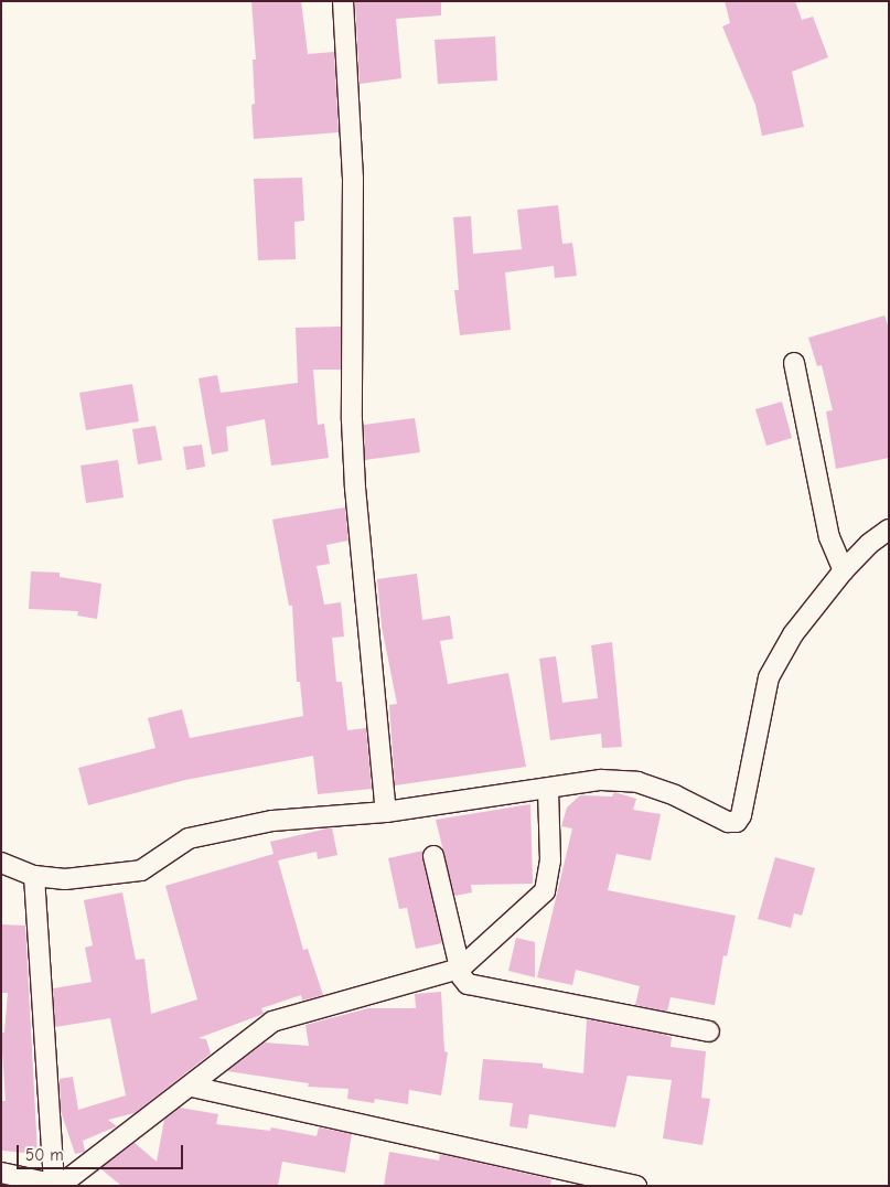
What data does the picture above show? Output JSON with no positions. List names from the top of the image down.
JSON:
{
  "scale_bar": "50 m"
}
